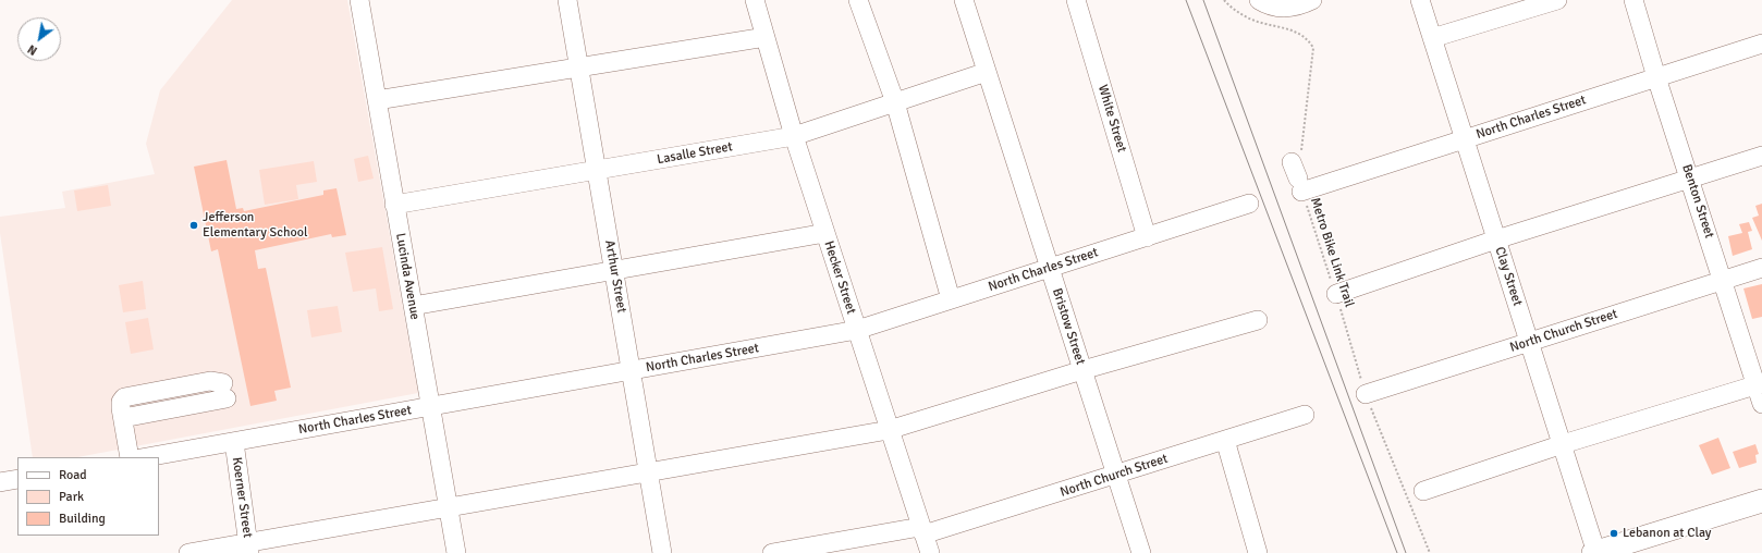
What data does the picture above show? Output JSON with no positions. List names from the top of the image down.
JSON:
{
  "streets": {
    "street": [
      "North Charles Street",
      "White Street",
      "Lasalle Street",
      "Benton Street",
      "Lucinda Avenue",
      "Arthur Street",
      "Clay Street",
      "Hecker Street",
      "Bristow Street",
      "North Church Street",
      "Koerner Street"
    ],
    "path": ["Metro Bike Link Trail"]
  },
  "crossings": [
    ["North Charles Street", "White Street"],
    ["North Charles Street", "Benton Street"],
    ["North Charles Street", "Metro Bike Link Trail"],
    ["North Charles Street", "Lucinda Avenue"],
    ["North Charles Street", "Arthur Street"],
    ["North Charles Street", "Clay Street"],
    ["North Charles Street", "Hecker Street"],
    ["North Charles Street", "Bristow Street"],
    ["North Charles Street", "Koerner Street"],
    ["Lasalle Street", "Lucinda Avenue"],
    ["Lasalle Street", "Arthur Street"],
    ["Lasalle Street", "Hecker Street"],
    ["Lasalle Street", "Bristow Street"],
    ["Benton Street", "North Church Street"],
    ["Metro Bike Link Trail", "North Church Street"],
    ["Clay Street", "North Church Street"],
    ["Hecker Street", "North Church Street"],
    ["Bristow Street", "North Church Street"]
  ],
  "places": ["Jefferson Elementary School", "Lebanon at Clay"],
  "legend": ["Road", "Park", "Building"],
  "north": "bottom left"
}
